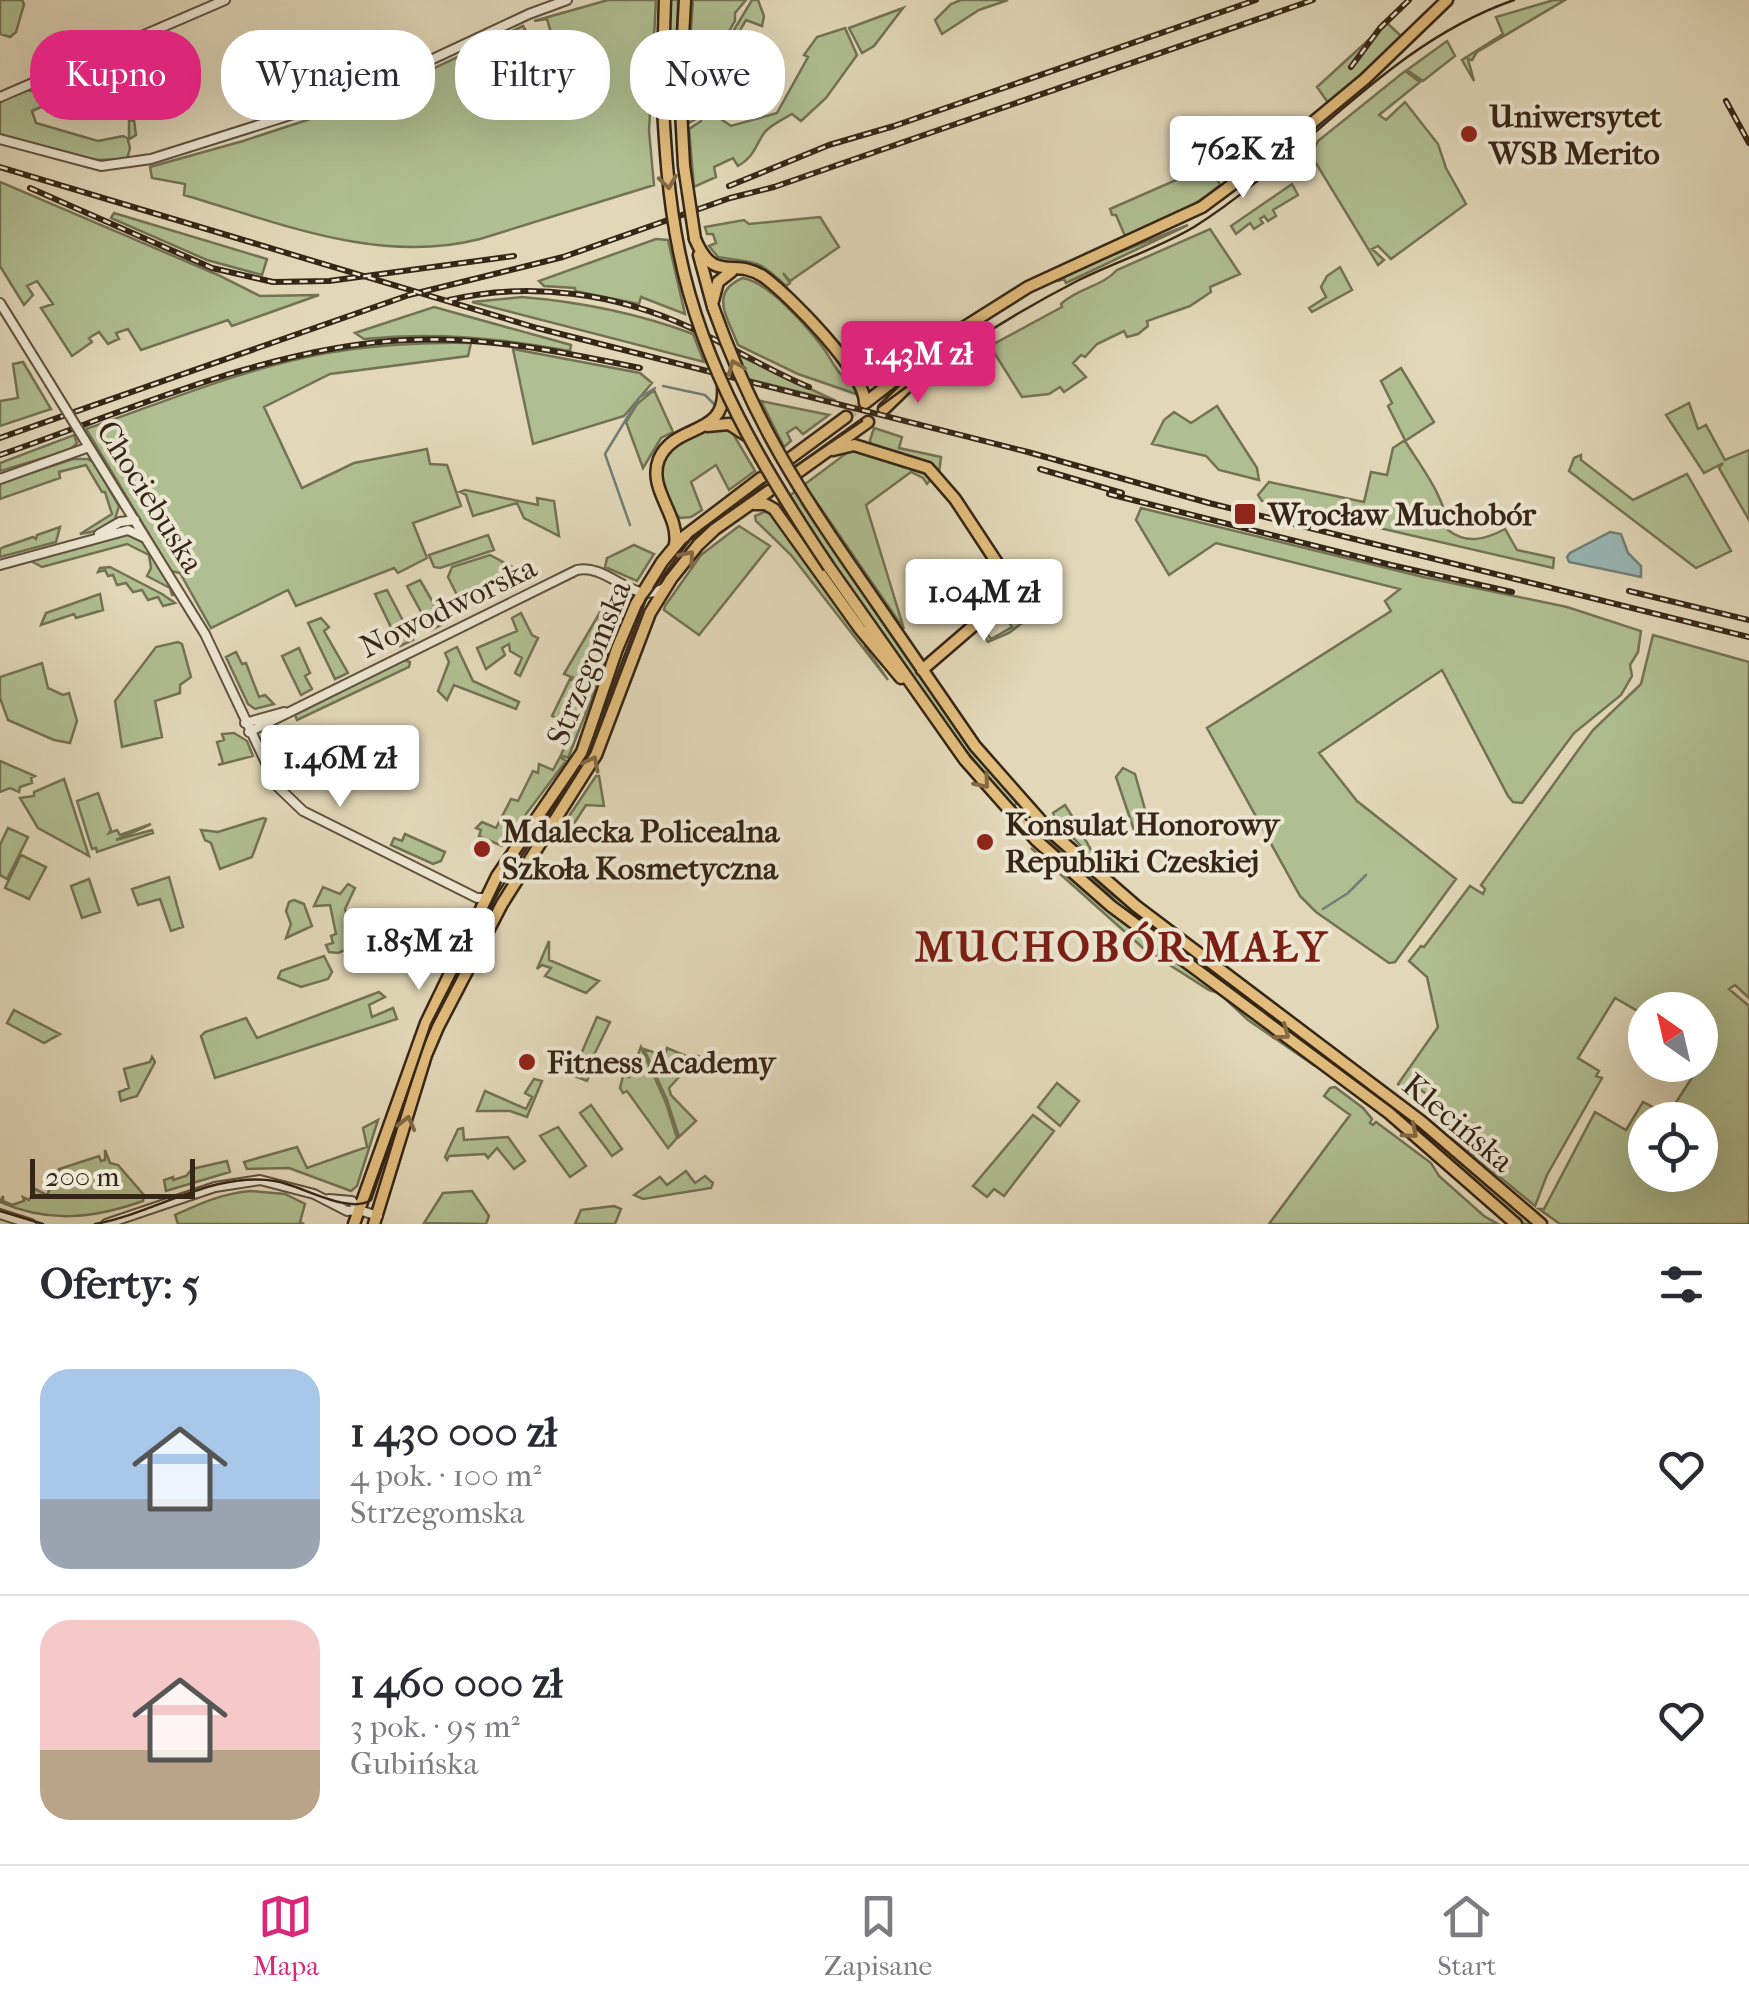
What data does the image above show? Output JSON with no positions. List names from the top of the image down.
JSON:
{
  "streets": {
    "main road": ["Strzegomska", "Klecińska"],
    "street": ["Chociebuska", "Nowodworska"]
  },
  "crossings": [
    ["Chociebuska", "Nowodworska"],
    ["Chociebuska", "Strzegomska"],
    ["Nowodworska", "Strzegomska"]
  ],
  "districts": ["MUCHOBÓR MAŁY"],
  "places": {
    "other": [
      "Uniwersytet WSB Merito",
      "Konsulat Honorowy Republiki Czeskiej",
      "Mdalecka Policealna Szkoła Kosmetyczna",
      "Fitness Academy"
    ],
    "transit": ["Wrocław Muchobór"]
  },
  "scale_bar": "200 m",
  "north": "top left",
  "page": {
    "chip": [
      "Kupno",
      "Wynajem",
      "Filtry",
      "Nowe"
    ],
    "price": [
      "762K zł",
      "1.43M zł",
      "1.04M zł",
      "1.46M zł",
      "1.85M zł"
    ],
    "scale": "200 m",
    "heading": "Oferty: 5",
    "list": [
      {
        "name": "1 430 000 zł",
        "note": "4 pok. · 100 m² · Strzegomska"
      },
      {
        "name": "1 460 000 zł",
        "note": "3 pok. · 95 m² · Gubińska"
      }
    ],
    "tabs": ["Mapa", "Zapisane", "Start"]
  }
}
